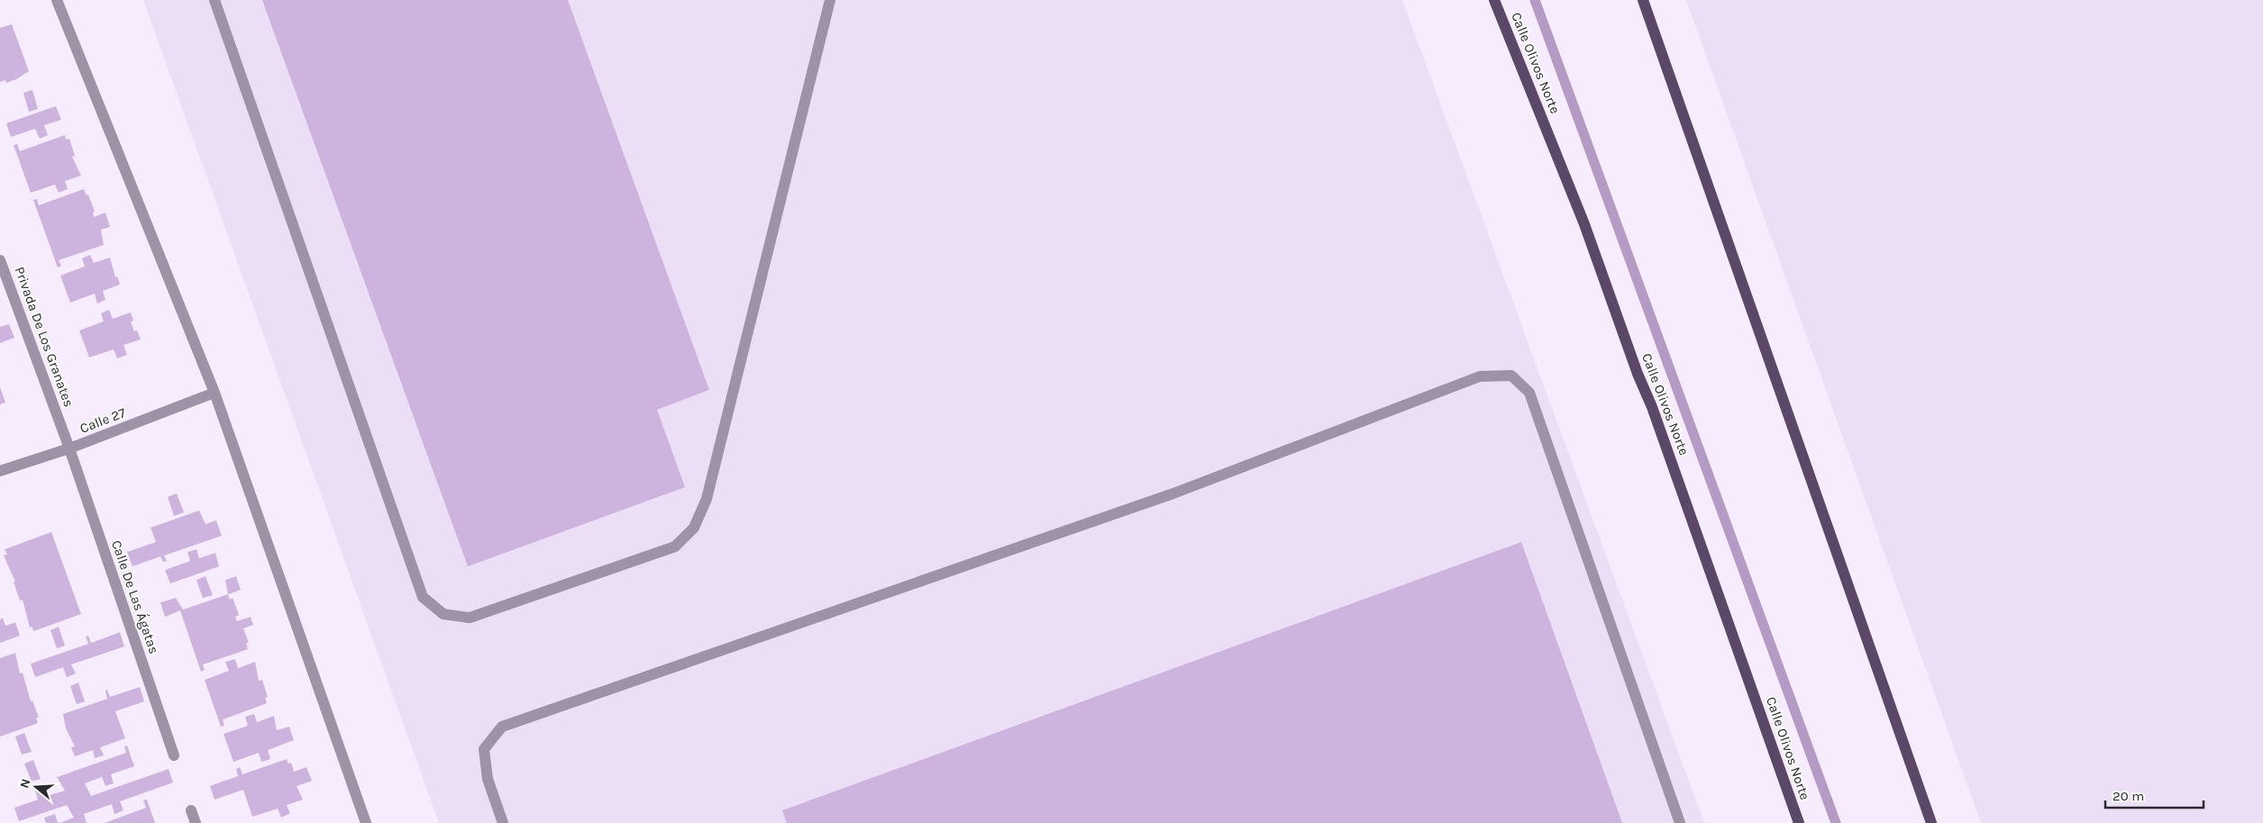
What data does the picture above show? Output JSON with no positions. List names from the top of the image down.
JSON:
{
  "streets": {
    "main road": ["Calle Olivos Norte"],
    "street": ["Privada De Los Granates", "Calle 27", "Calle De Las Ágatas"]
  },
  "crossings": [
    ["Privada De Los Granates", "Calle 27"],
    ["Privada De Los Granates", "Calle De Las Ágatas"],
    ["Calle 27", "Calle De Las Ágatas"]
  ],
  "scale_bar": "20 m",
  "north": "left"
}
